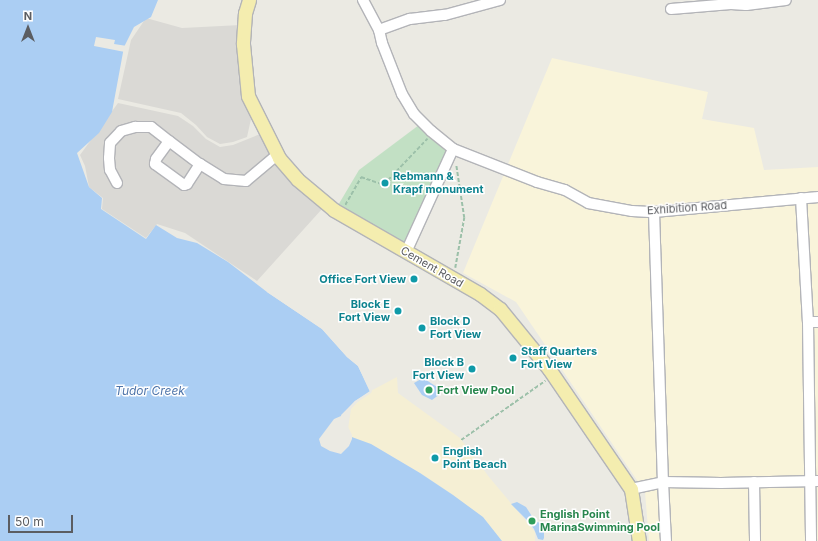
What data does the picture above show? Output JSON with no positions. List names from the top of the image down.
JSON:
{
  "streets": {
    "main road": ["Cement Road"],
    "street": ["Exhibition Road"]
  },
  "water": ["Tudor Creek"],
  "places": [
    "Rebmann & Krapf monument",
    "Office Fort View",
    "Block E Fort View",
    "Block D Fort View",
    "Staff Quarters Fort View",
    "Block B Fort View",
    "Fort View Pool",
    "English Point Beach",
    "English Point MarinaSwimming Pool"
  ],
  "scale_bar": "50 m",
  "north": "top"
}
